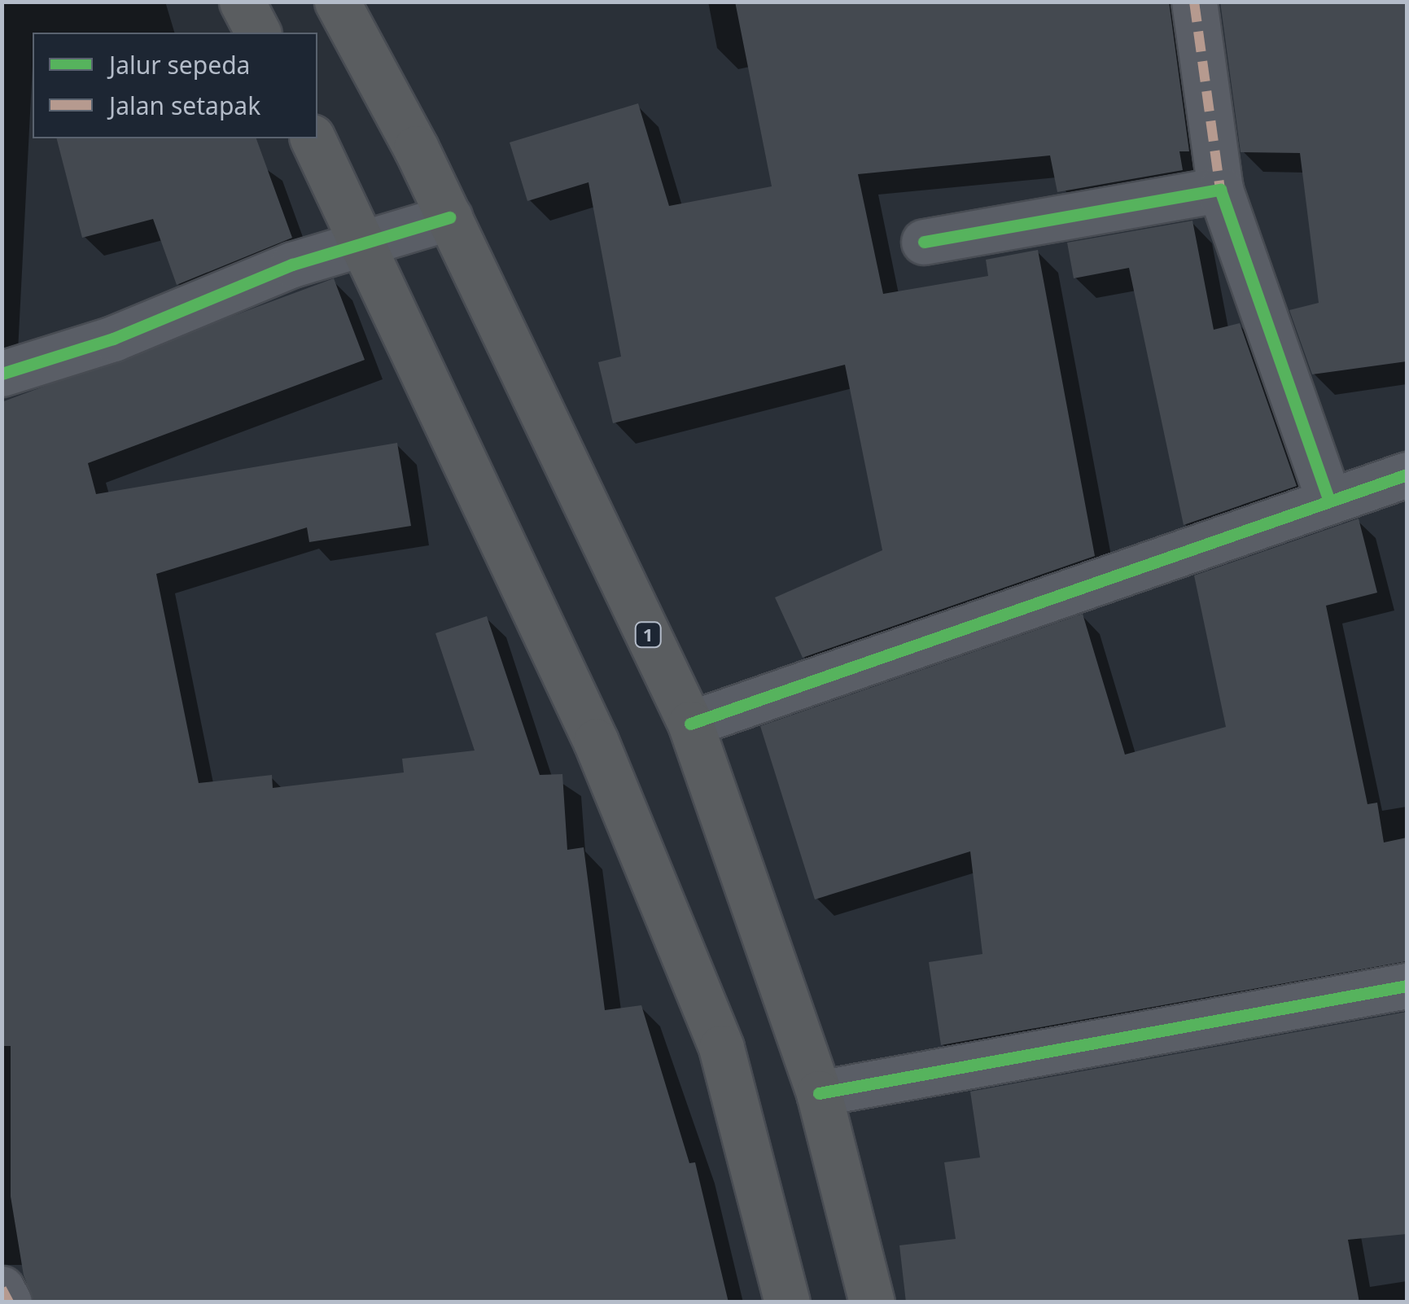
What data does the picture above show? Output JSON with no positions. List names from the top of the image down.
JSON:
{
  "streets": {
    "highway": ["1"]
  },
  "legend": ["Jalur sepeda", "Jalan setapak"]
}
